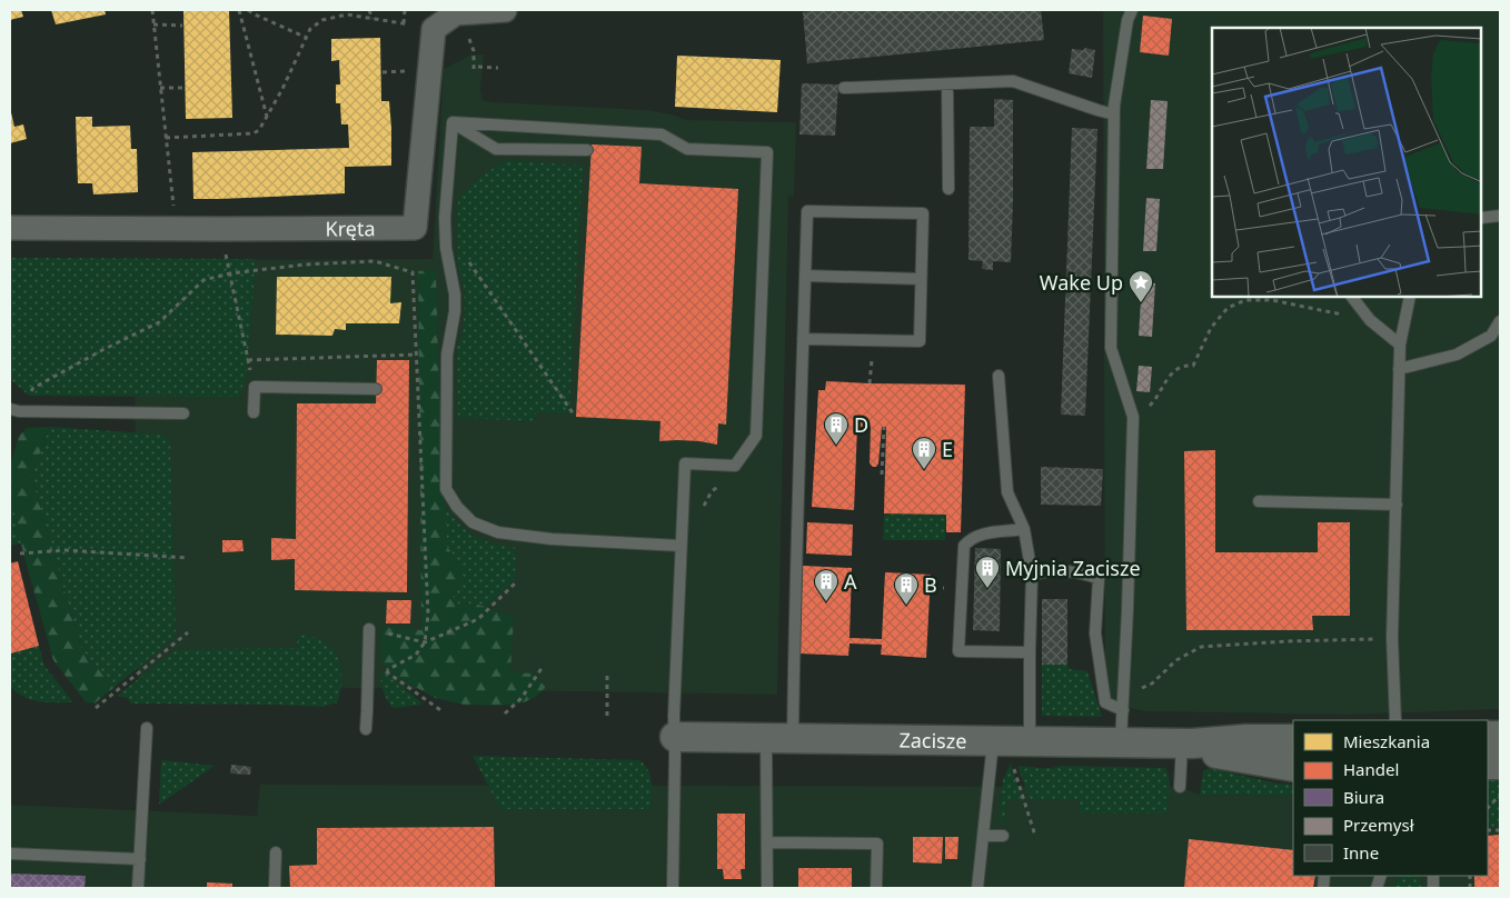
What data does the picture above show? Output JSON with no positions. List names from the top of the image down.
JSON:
{
  "streets": {
    "street": ["Kręta", "Zacisze"]
  },
  "places": {
    "place": ["Wake Up"],
    "building": [
      "D",
      "E",
      "Myjnia Zacisze",
      "A",
      "B"
    ]
  },
  "legend": [
    "Mieszkania",
    "Handel",
    "Biura",
    "Przemysł",
    "Inne"
  ]
}
